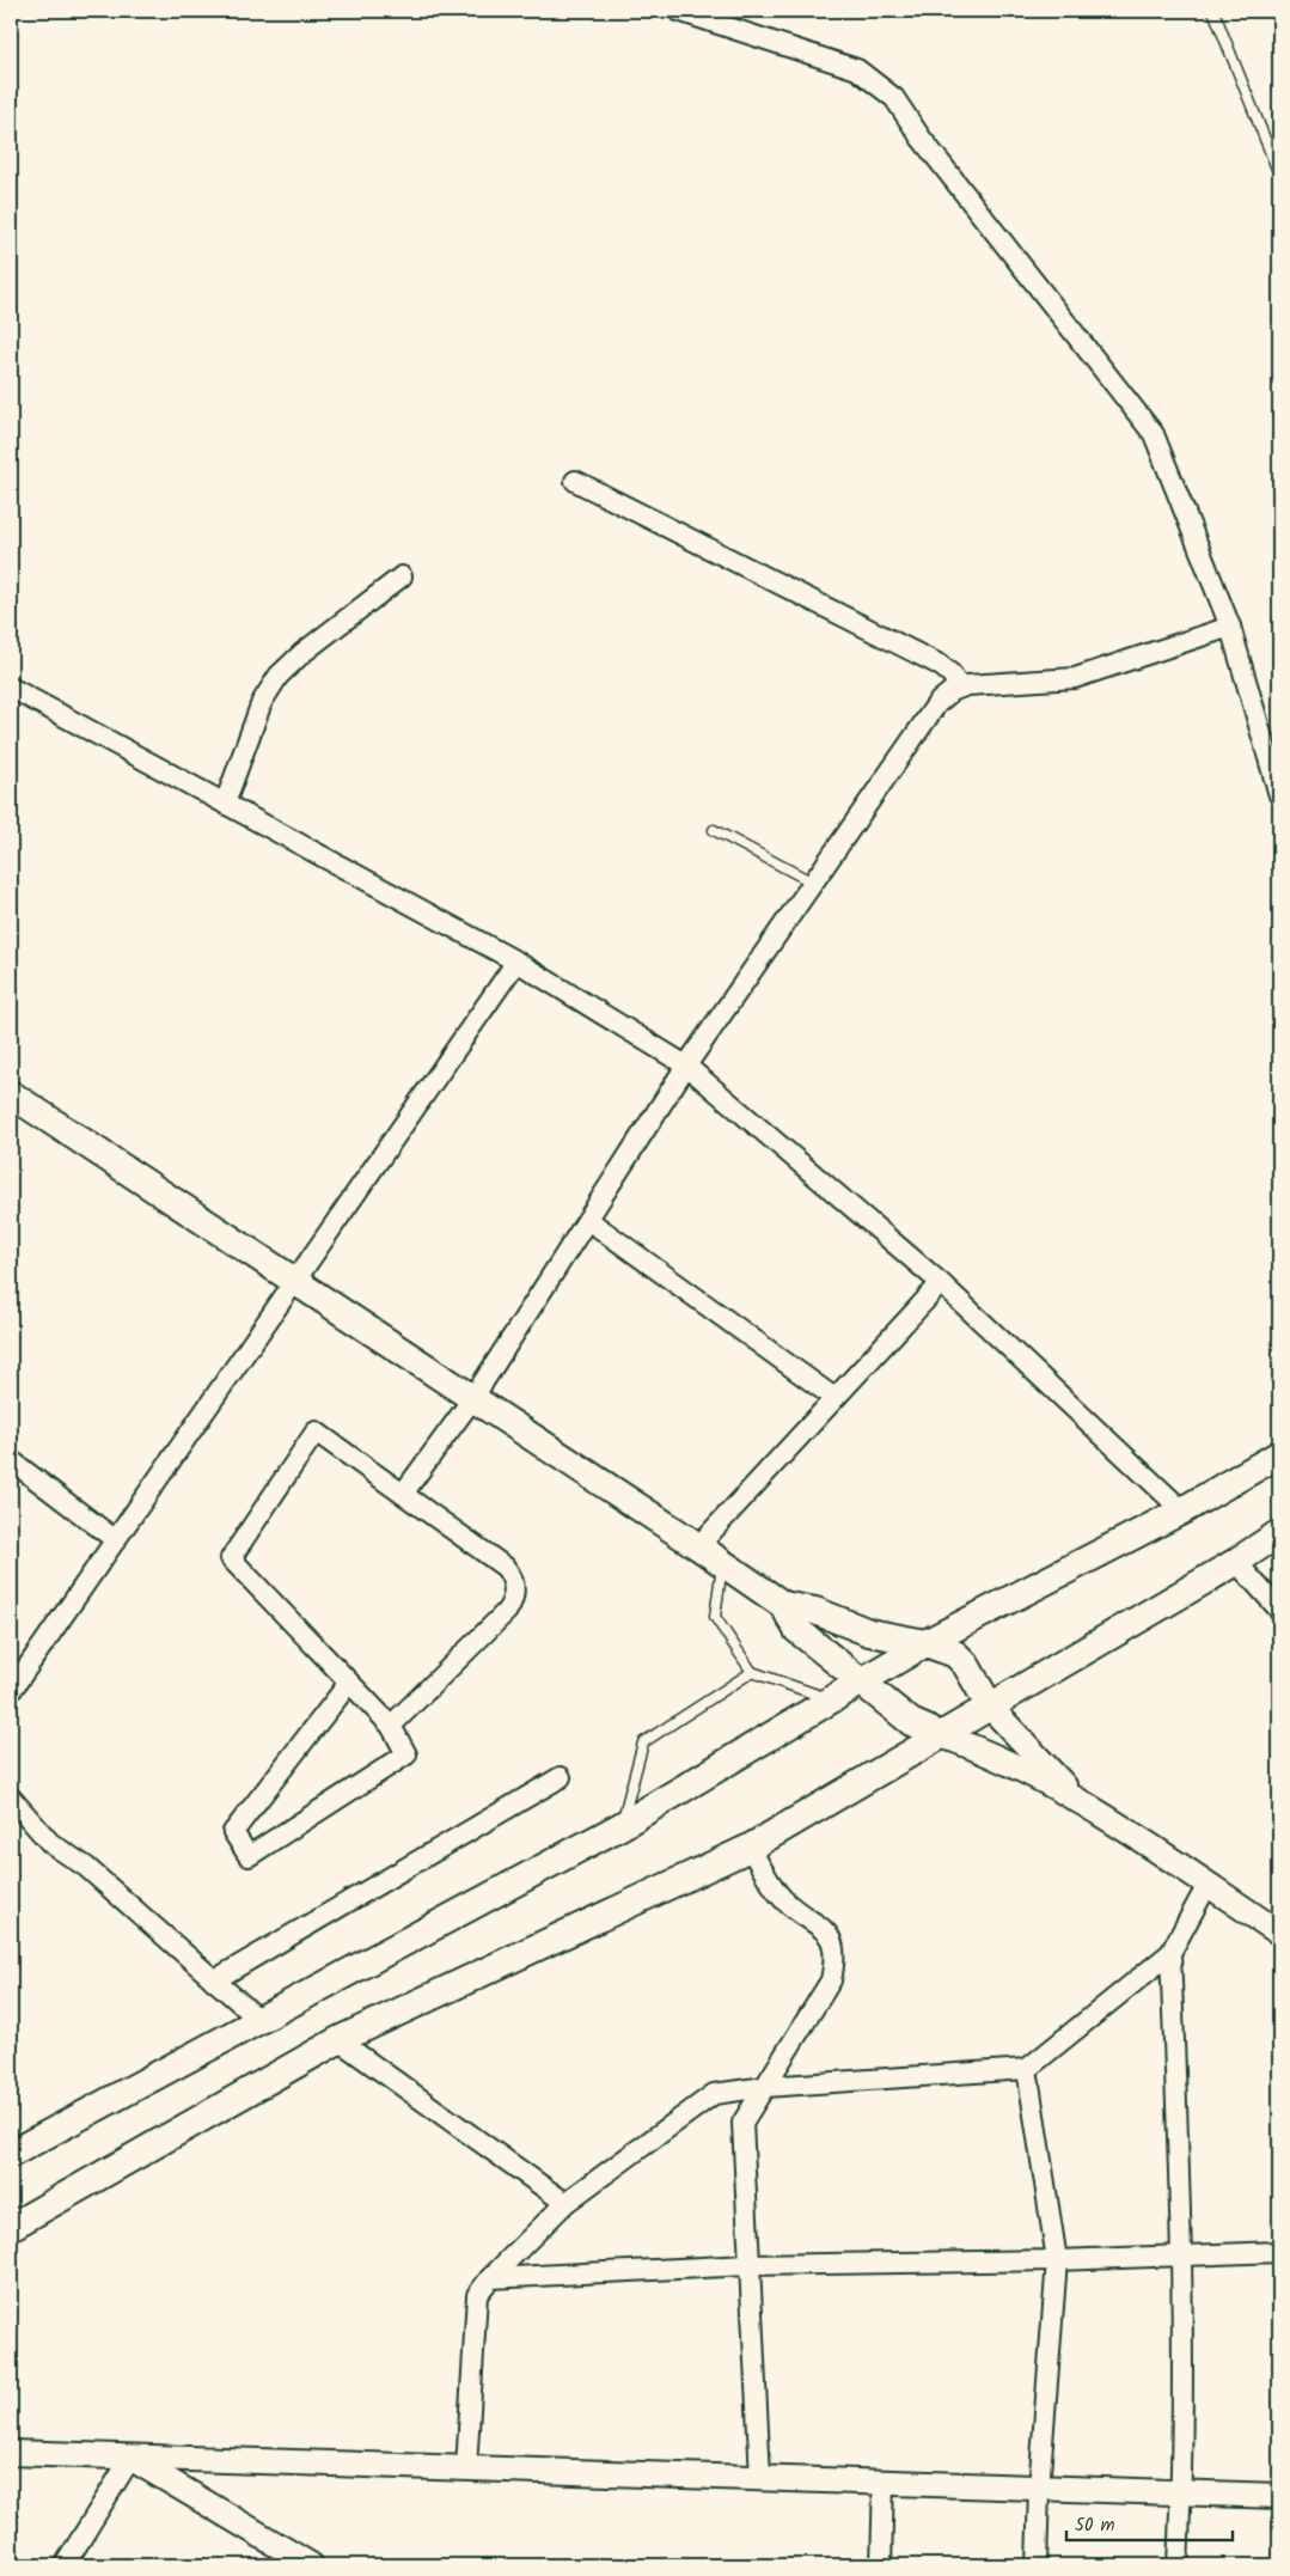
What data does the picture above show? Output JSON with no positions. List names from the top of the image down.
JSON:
{
  "scale_bar": "50 m"
}
